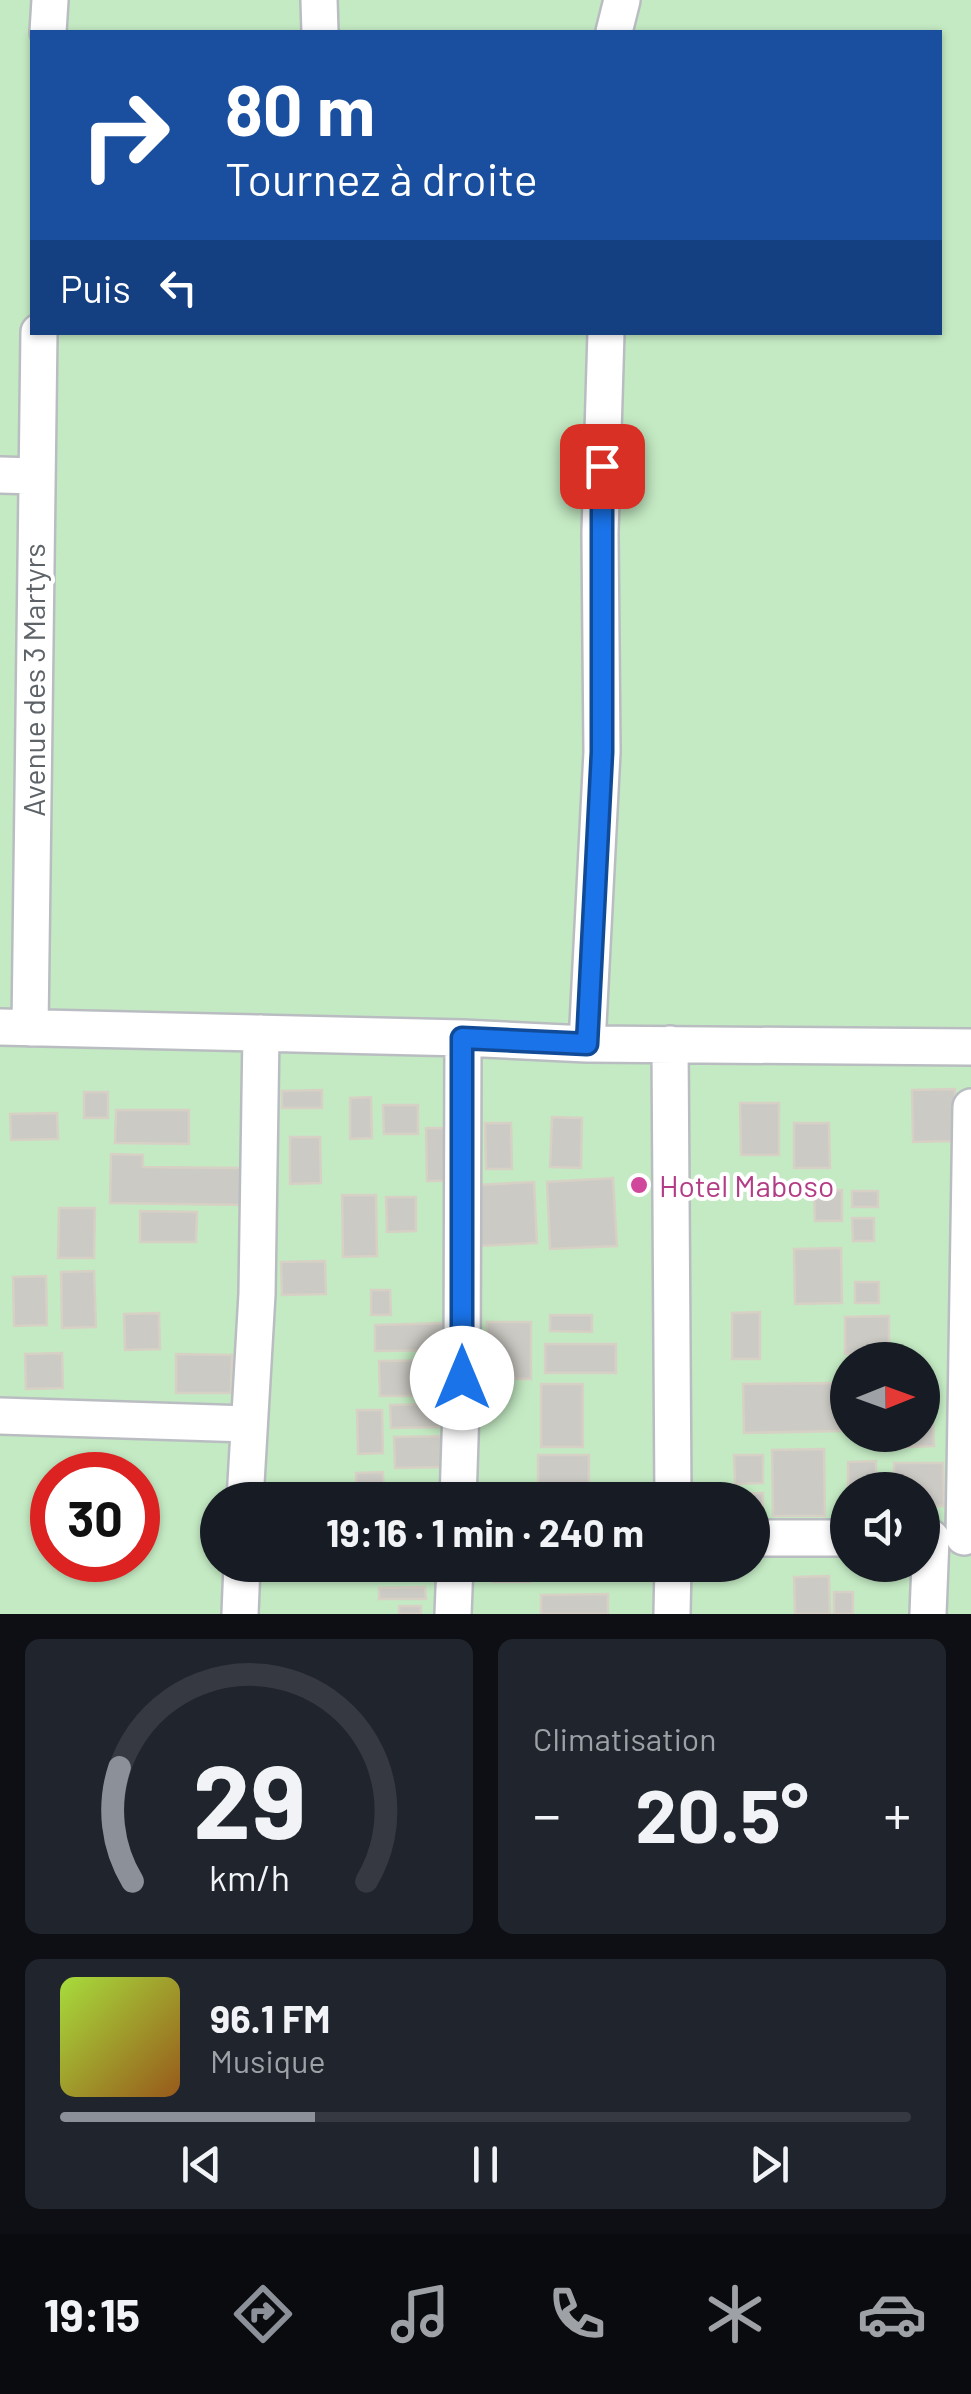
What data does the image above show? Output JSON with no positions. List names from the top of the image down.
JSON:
{
  "streets": {
    "street": ["Avenue des 3 Martyrs"]
  },
  "places": ["Hotel Maboso"],
  "north": "right",
  "page": {
    "turn": ["80 m", "Tournez à droite"],
    "then": "Puis",
    "limit": "30",
    "trip": "19:16 · 1 min · 240 m",
    "tile": "Climatisation",
    "heat": ["−", "20.5°", "+"],
    "song": ["96.1 FM", "Musique"],
    "tabs": "19:15",
    "gauge": ["29", "km/h"]
  }
}
